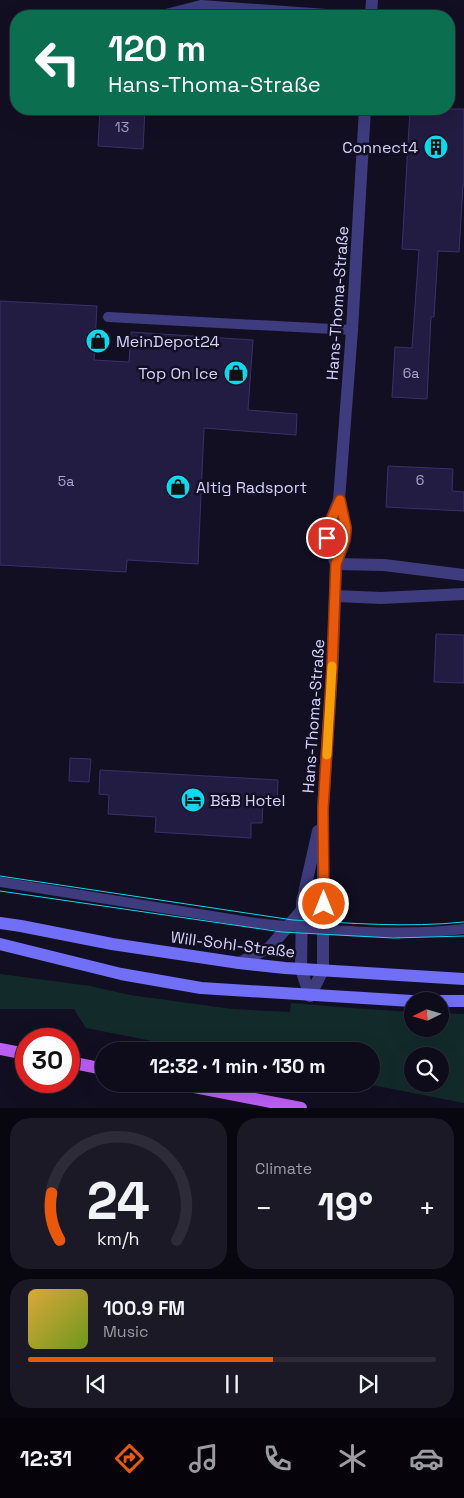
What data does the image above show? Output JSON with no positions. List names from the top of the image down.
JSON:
{
  "streets": {
    "main road": ["Will-Sohl-Straße"],
    "street": ["Hans-Thoma-Straße"]
  },
  "crossings": [
    ["Hans-Thoma-Straße", "Will-Sohl-Straße"]
  ],
  "places": {
    "building": ["Connect4"],
    "shop": ["MeinDepot24", "Top On Ice", "Altig Radsport"],
    "hotel": ["B&B Hotel"]
  },
  "house_numbers": [
    "13",
    "6a",
    "6",
    "5a"
  ],
  "north": "left",
  "page": {
    "turn": ["120 m", "Hans-Thoma-Straße"],
    "limit": "30",
    "trip": "12:32 · 1 min · 130 m",
    "tile": "Climate",
    "heat": ["−", "19°", "+"],
    "song": ["100.9 FM", "Music"],
    "tabs": "12:31",
    "gauge": ["24", "km/h"]
  }
}
